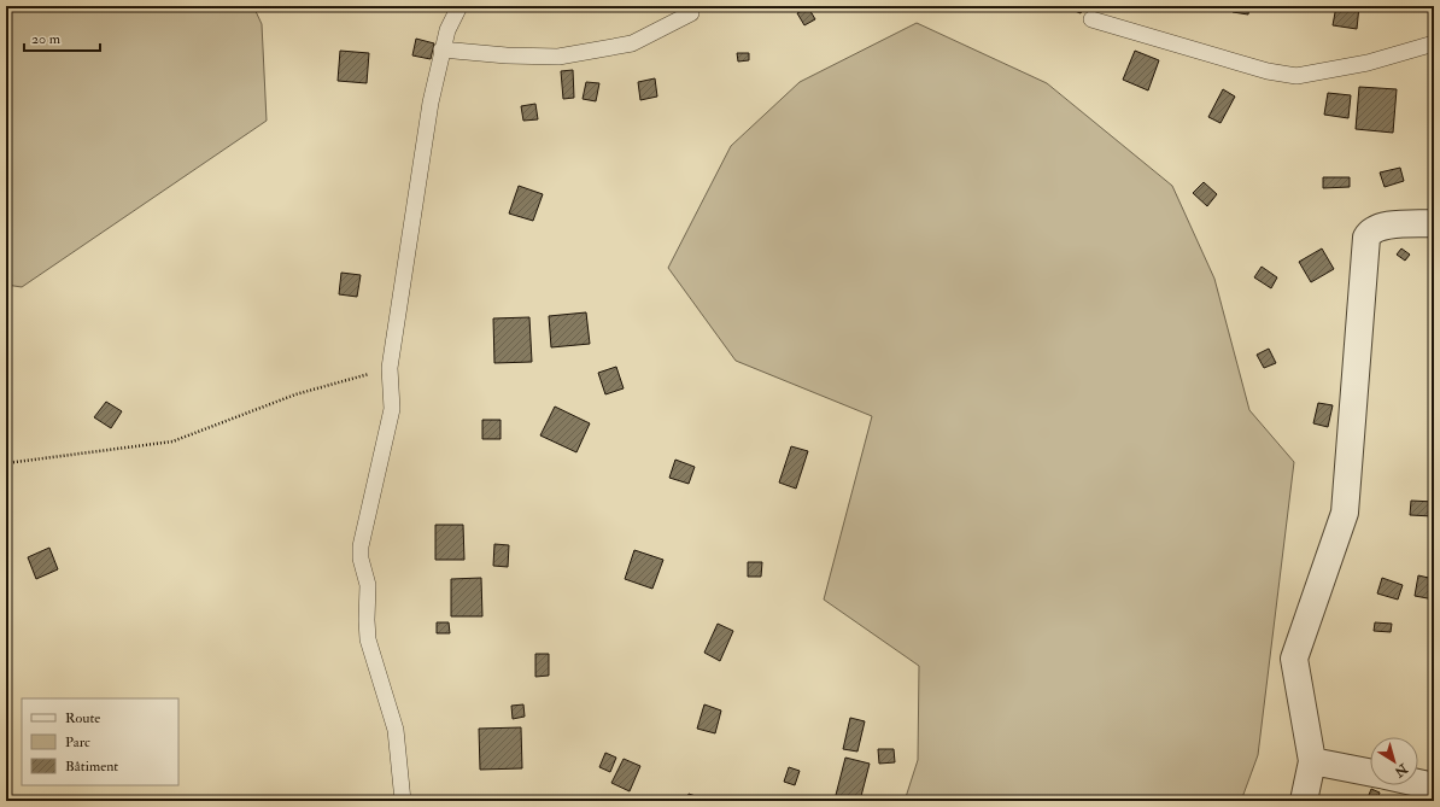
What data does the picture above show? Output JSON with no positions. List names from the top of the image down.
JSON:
{
  "legend": ["Route", "Parc", "Bâtiment"],
  "scale_bar": "20 m",
  "north": "bottom right"
}
